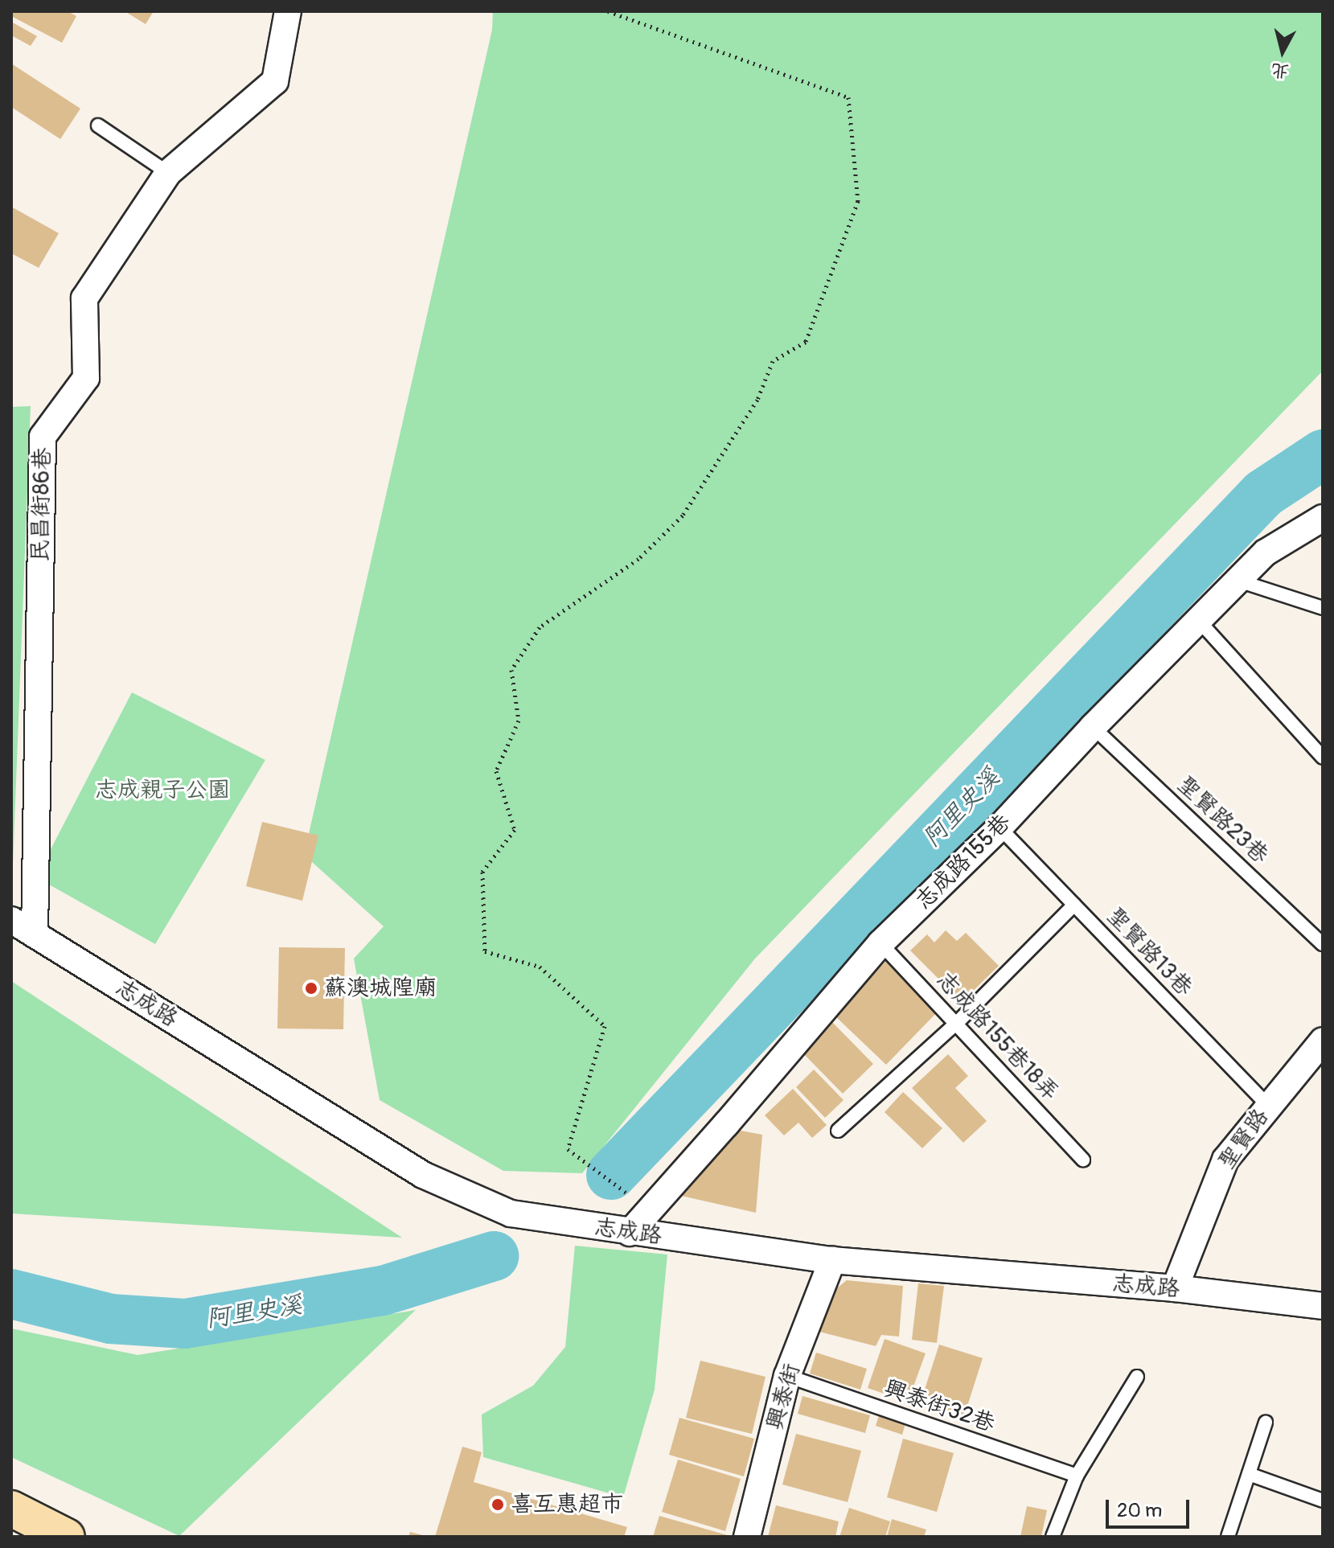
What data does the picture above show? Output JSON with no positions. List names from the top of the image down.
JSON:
{
  "streets": {
    "street": [
      "民昌街86巷",
      "志成路155巷",
      "志成路",
      "聖賢路",
      "興泰街"
    ],
    "lane": [
      "聖賢路23巷",
      "聖賢路13巷",
      "志成路155巷18弄",
      "興泰街32巷"
    ]
  },
  "crossings": [
    ["民昌街86巷", "志成路"],
    ["聖賢路23巷", "志成路155巷"],
    ["志成路155巷", "聖賢路13巷"],
    ["志成路155巷", "志成路"],
    ["志成路155巷", "志成路155巷18弄"],
    ["聖賢路13巷", "聖賢路"],
    ["志成路", "聖賢路"],
    ["志成路", "興泰街"],
    ["興泰街", "興泰街32巷"]
  ],
  "water": ["阿里史溪"],
  "parks": ["志成親子公園"],
  "places": ["蘇澳城隍廟", "喜互惠超市"],
  "scale_bar": "20 m",
  "north": "bottom"
}
